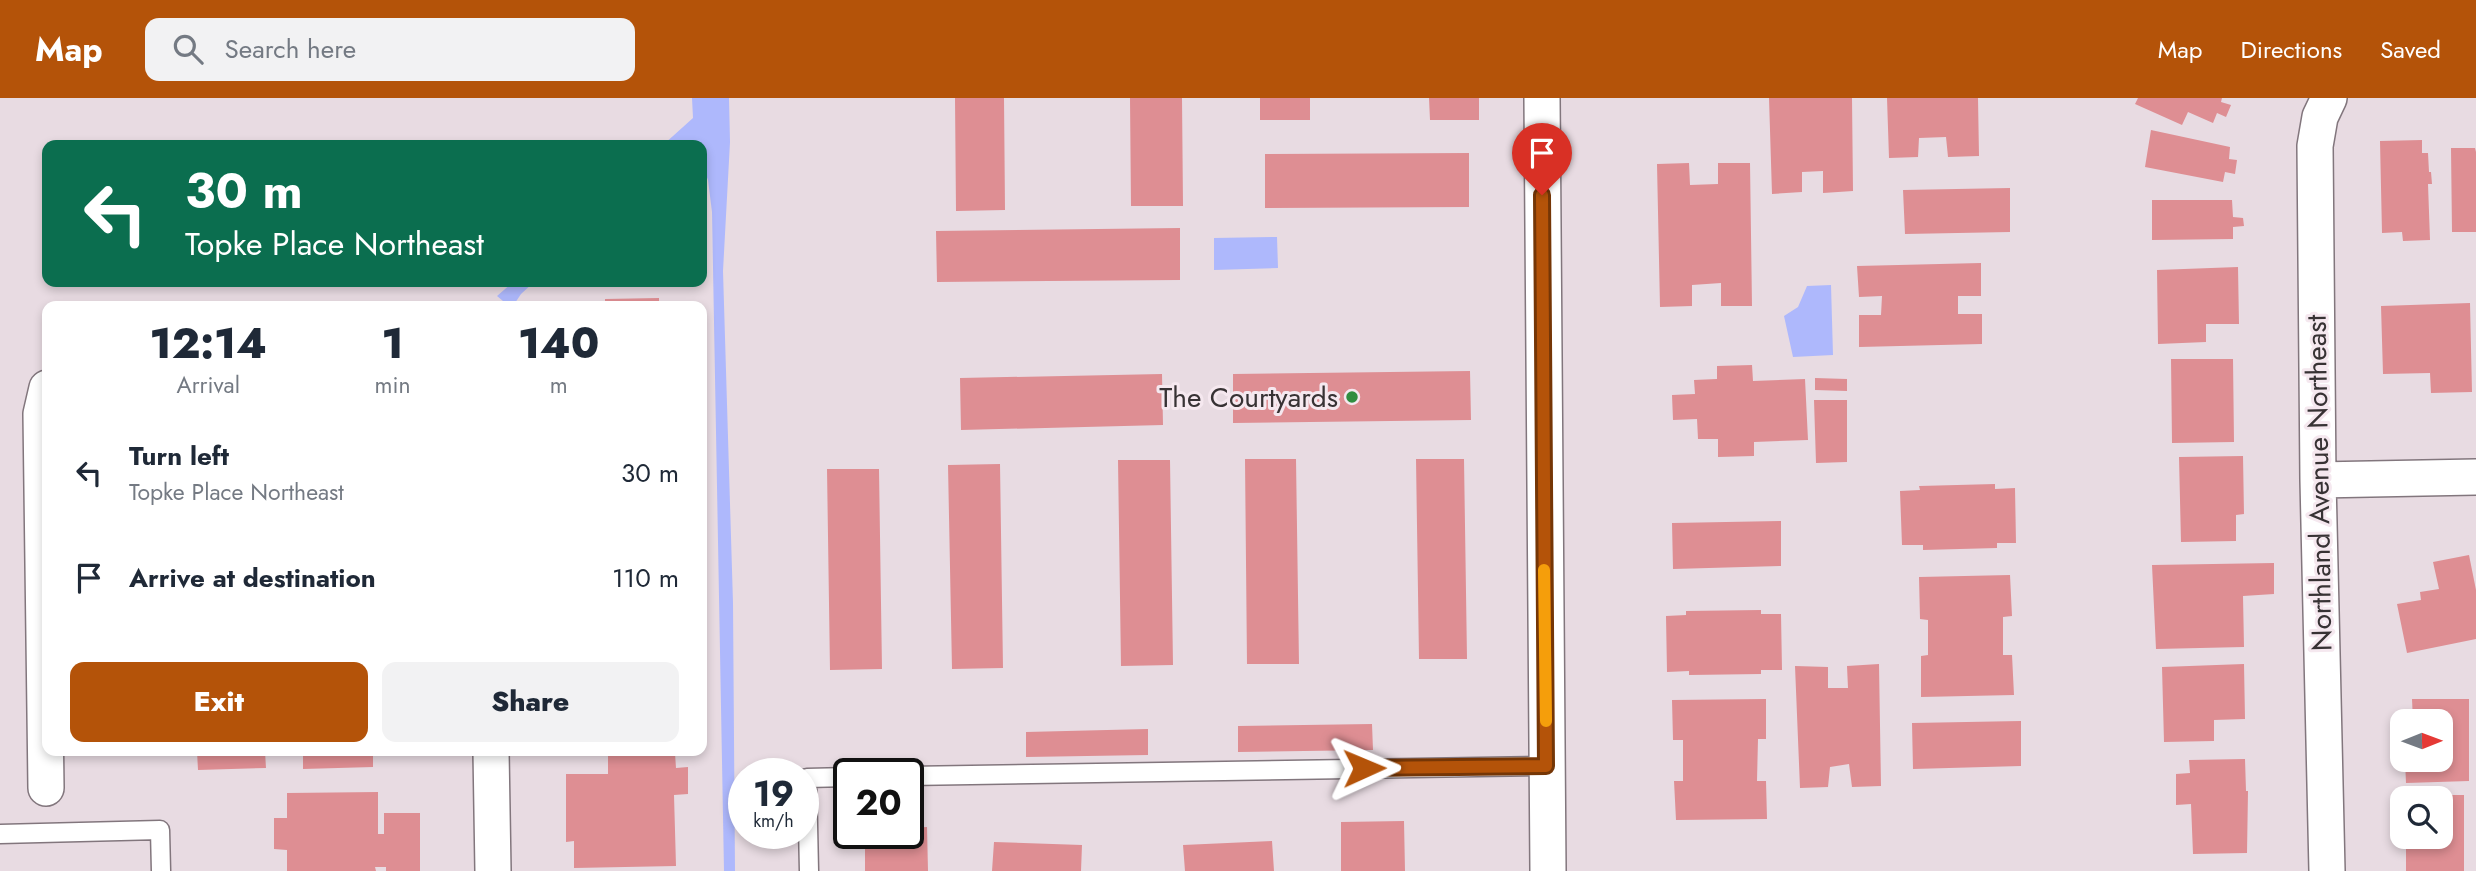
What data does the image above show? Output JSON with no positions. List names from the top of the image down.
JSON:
{
  "streets": {
    "street": ["Northland Avenue Northeast"]
  },
  "places": ["The Courtyards"],
  "north": "right",
  "page": {
    "header": "Map",
    "search": "Search here",
    "nav": ["Map", "Directions", "Saved"],
    "turn": ["30 m", "Topke Place Northeast"],
    "eta": [
      "12:14",
      "Arrival",
      "1",
      "min",
      "140",
      "m"
    ],
    "list": [
      {
        "name": "Turn left",
        "note": "Topke Place Northeast",
        "value": "30 m"
      },
      {
        "name": "Arrive at destination",
        "value": "110 m"
      }
    ],
    "buttons": ["Exit", "Share"],
    "speed": "19 km/h",
    "limit": "20"
  }
}
